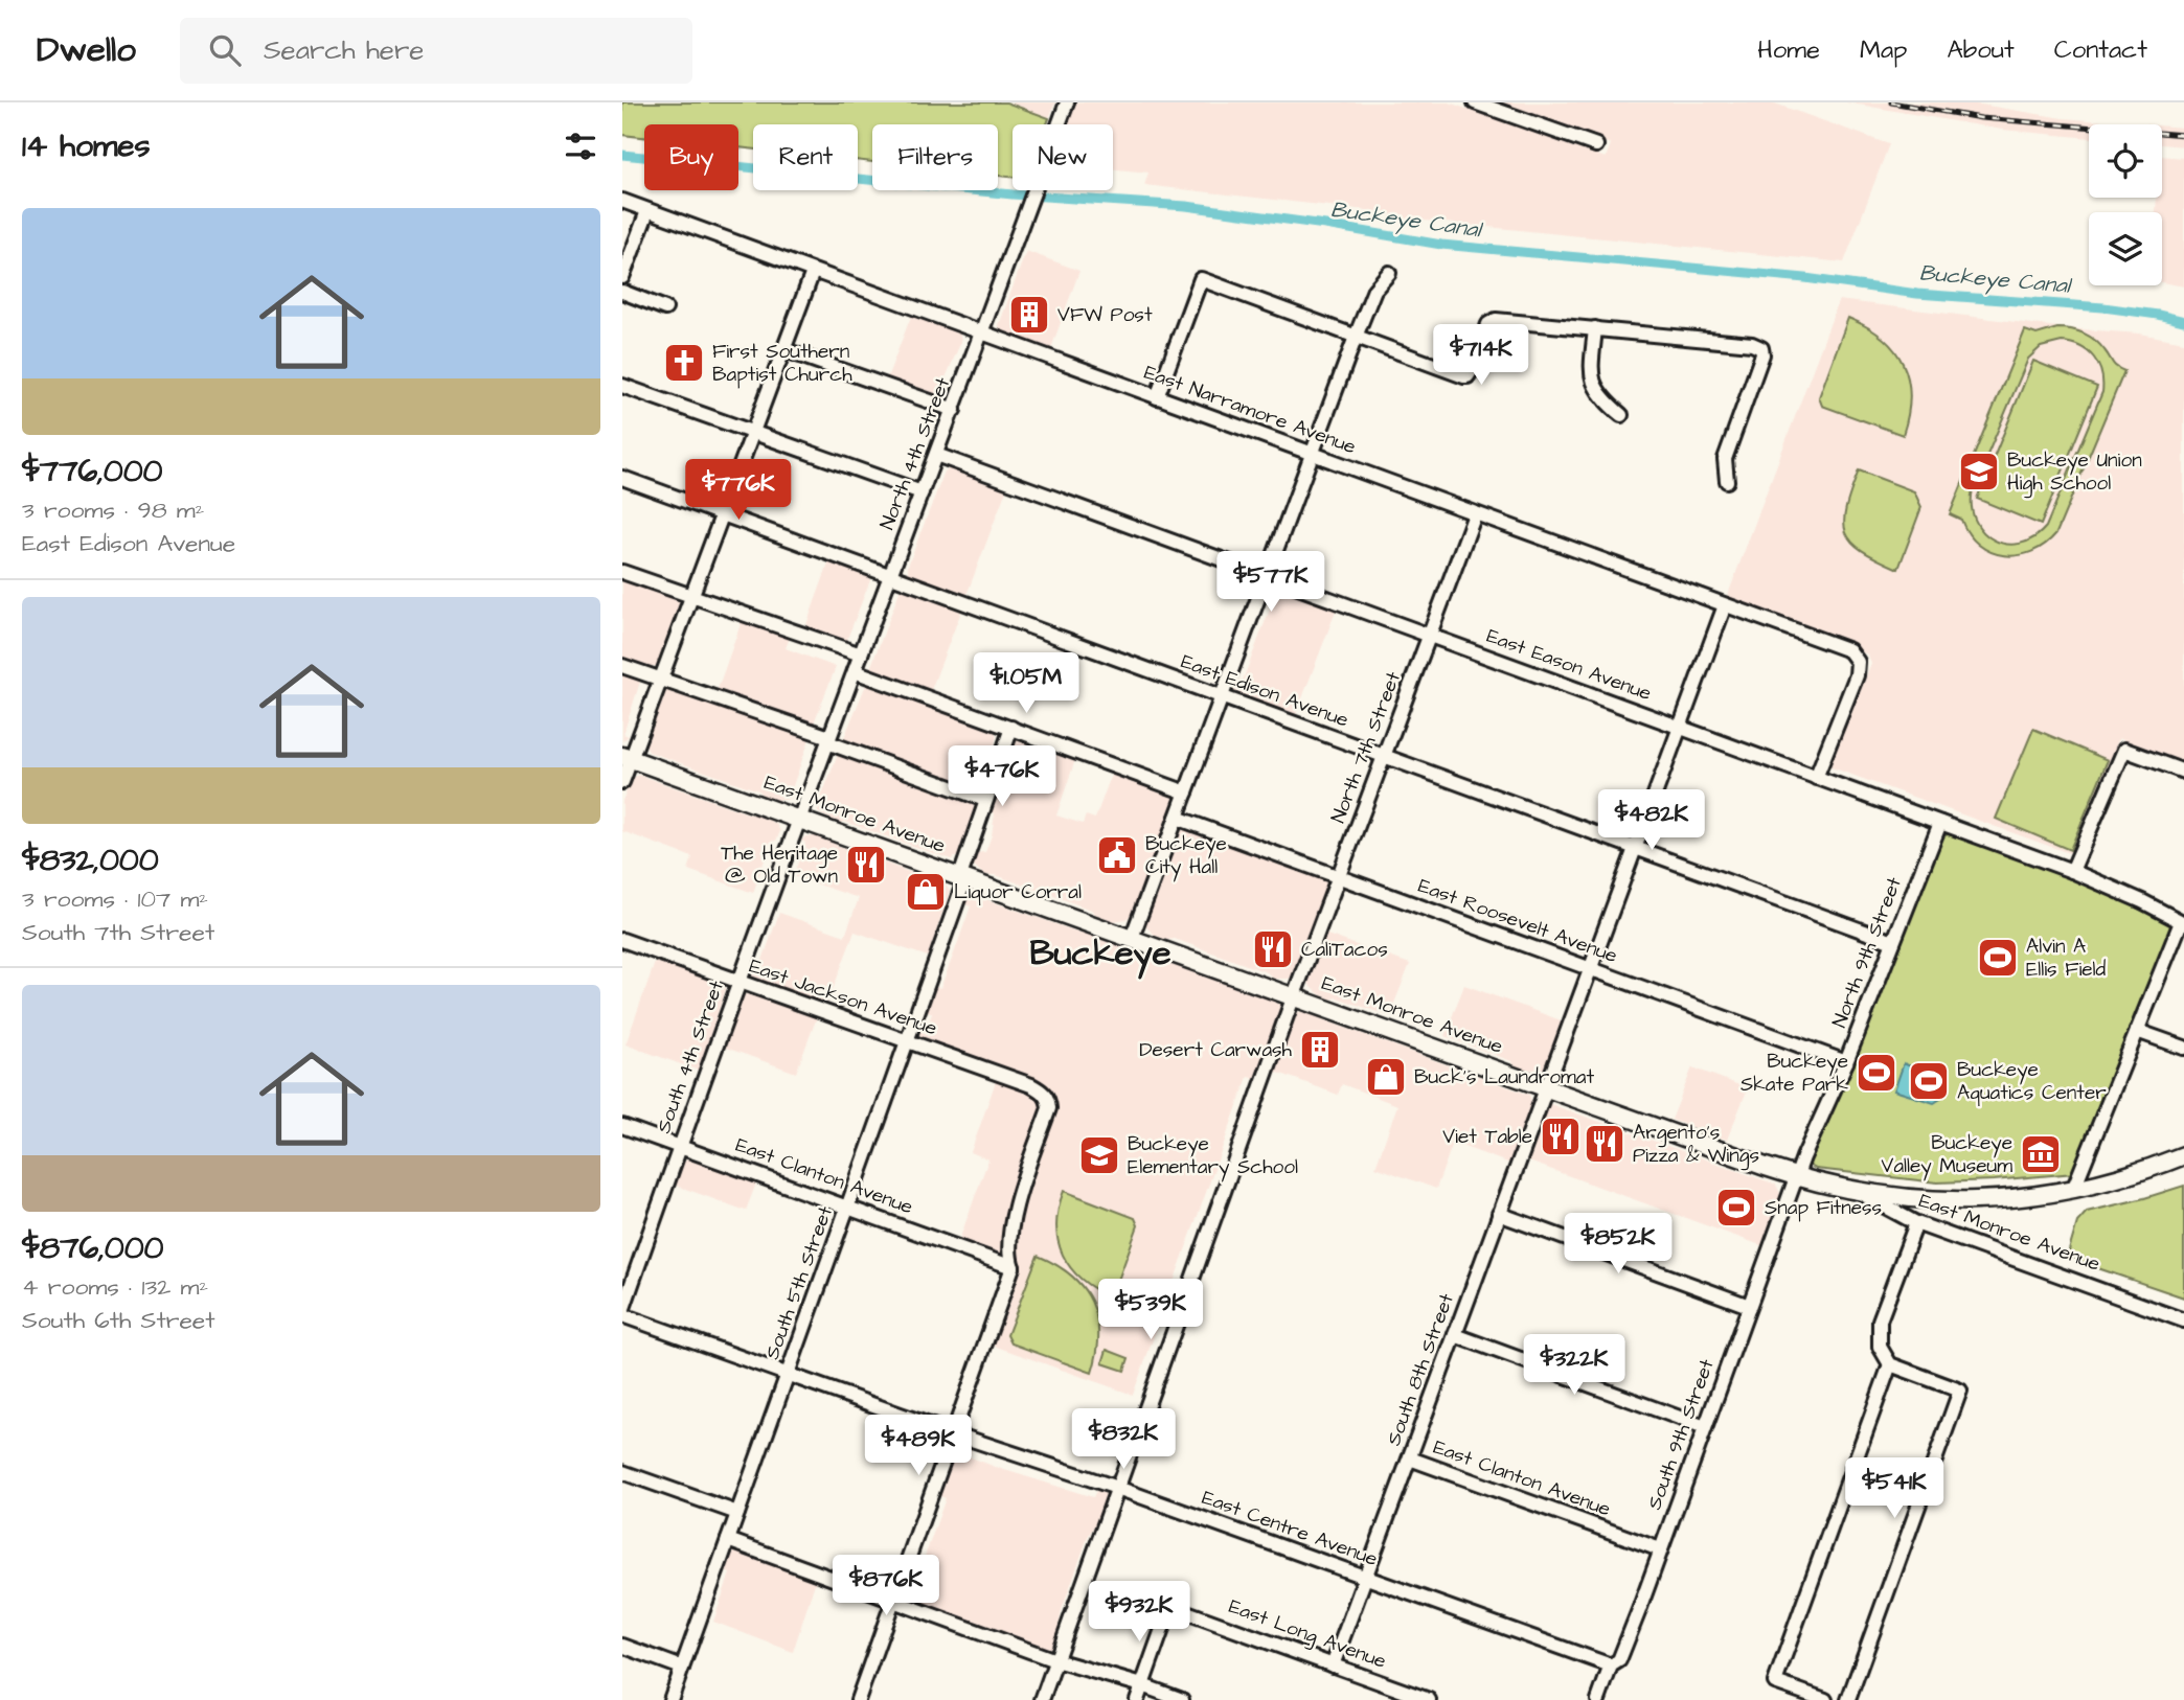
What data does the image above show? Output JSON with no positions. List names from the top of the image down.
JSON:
{
  "streets": {
    "main road": ["East Monroe Avenue"],
    "street": [
      "East Narramore Avenue",
      "North 4th Street",
      "East Eason Avenue",
      "East Edison Avenue",
      "North 7th Street",
      "East Roosevelt Avenue",
      "North 9th Street",
      "East Jackson Avenue",
      "South 4th Street",
      "East Clanton Avenue",
      "South 5th Street",
      "South 8th Street",
      "South 9th Street",
      "East Centre Avenue",
      "East Long Avenue"
    ]
  },
  "crossings": [
    ["East Narramore Avenue", "North 4th Street"],
    ["East Narramore Avenue", "East Eason Avenue"],
    ["East Narramore Avenue", "North 7th Street"],
    ["East Narramore Avenue", "South 8th Street"],
    ["North 4th Street", "East Eason Avenue"],
    ["North 4th Street", "East Edison Avenue"],
    ["North 4th Street", "East Monroe Avenue"],
    ["North 4th Street", "South 4th Street"],
    ["East Eason Avenue", "North 7th Street"],
    ["East Eason Avenue", "North 9th Street"],
    ["East Eason Avenue", "South 8th Street"],
    ["East Edison Avenue", "North 7th Street"],
    ["East Edison Avenue", "North 9th Street"],
    ["East Edison Avenue", "South 8th Street"],
    ["North 7th Street", "East Monroe Avenue"],
    ["North 7th Street", "East Roosevelt Avenue"],
    ["North 7th Street", "East Centre Avenue"],
    ["East Monroe Avenue", "North 9th Street"],
    ["East Monroe Avenue", "South 4th Street"],
    ["East Monroe Avenue", "South 5th Street"],
    ["East Monroe Avenue", "South 8th Street"],
    ["East Monroe Avenue", "South 9th Street"],
    ["East Roosevelt Avenue", "North 9th Street"],
    ["East Roosevelt Avenue", "South 8th Street"],
    ["North 9th Street", "South 9th Street"],
    ["East Jackson Avenue", "South 4th Street"],
    ["East Jackson Avenue", "East Clanton Avenue"],
    ["East Jackson Avenue", "South 5th Street"],
    ["South 4th Street", "East Clanton Avenue"],
    ["South 4th Street", "East Centre Avenue"],
    ["East Clanton Avenue", "South 5th Street"],
    ["East Clanton Avenue", "South 8th Street"],
    ["East Clanton Avenue", "South 9th Street"],
    ["South 5th Street", "East Centre Avenue"],
    ["South 8th Street", "East Centre Avenue"],
    ["South 8th Street", "East Long Avenue"],
    ["South 9th Street", "East Centre Avenue"]
  ],
  "districts": ["Buckeye"],
  "water": ["Buckeye Canal"],
  "places": {
    "building": ["VFW Post", "Desert Carwash"],
    "church": ["First Southern Baptist Church"],
    "school or university": ["Buckeye Union High School", "Buckeye Elementary School"],
    "public building": ["Buckeye City Hall"],
    "restaurant": [
      "The Heritage @ Old Town",
      "CaliTacos",
      "Viet Table",
      "Argento's Pizza & Wings"
    ],
    "shop": ["Liquor Corral", "Buck's Laundromat"],
    "sports": [
      "Alvin A Ellis Field",
      "Buckeye Skate Park",
      "Buckeye Aquatics Center",
      "Snap Fitness"
    ],
    "museum": ["Buckeye Valley Museum"]
  },
  "page": {
    "header": "Dwello",
    "search": "Search here",
    "nav": [
      "Home",
      "Map",
      "About",
      "Contact"
    ],
    "heading": "14 homes",
    "chip": [
      "Buy",
      "Rent",
      "Filters",
      "New"
    ],
    "list": [
      {
        "name": "$776,000",
        "note": "3 rooms · 98 m² · East Edison Avenue"
      },
      {
        "name": "$832,000",
        "note": "3 rooms · 107 m² · South 7th Street"
      },
      {
        "name": "$876,000",
        "note": "4 rooms · 132 m² · South 6th Street"
      }
    ],
    "price": [
      "$714K",
      "$776K",
      "$577K",
      "$1.05M",
      "$476K",
      "$482K",
      "$852K",
      "$539K",
      "$322K",
      "$832K",
      "$489K",
      "$541K",
      "$876K",
      "$932K"
    ]
  }
}
